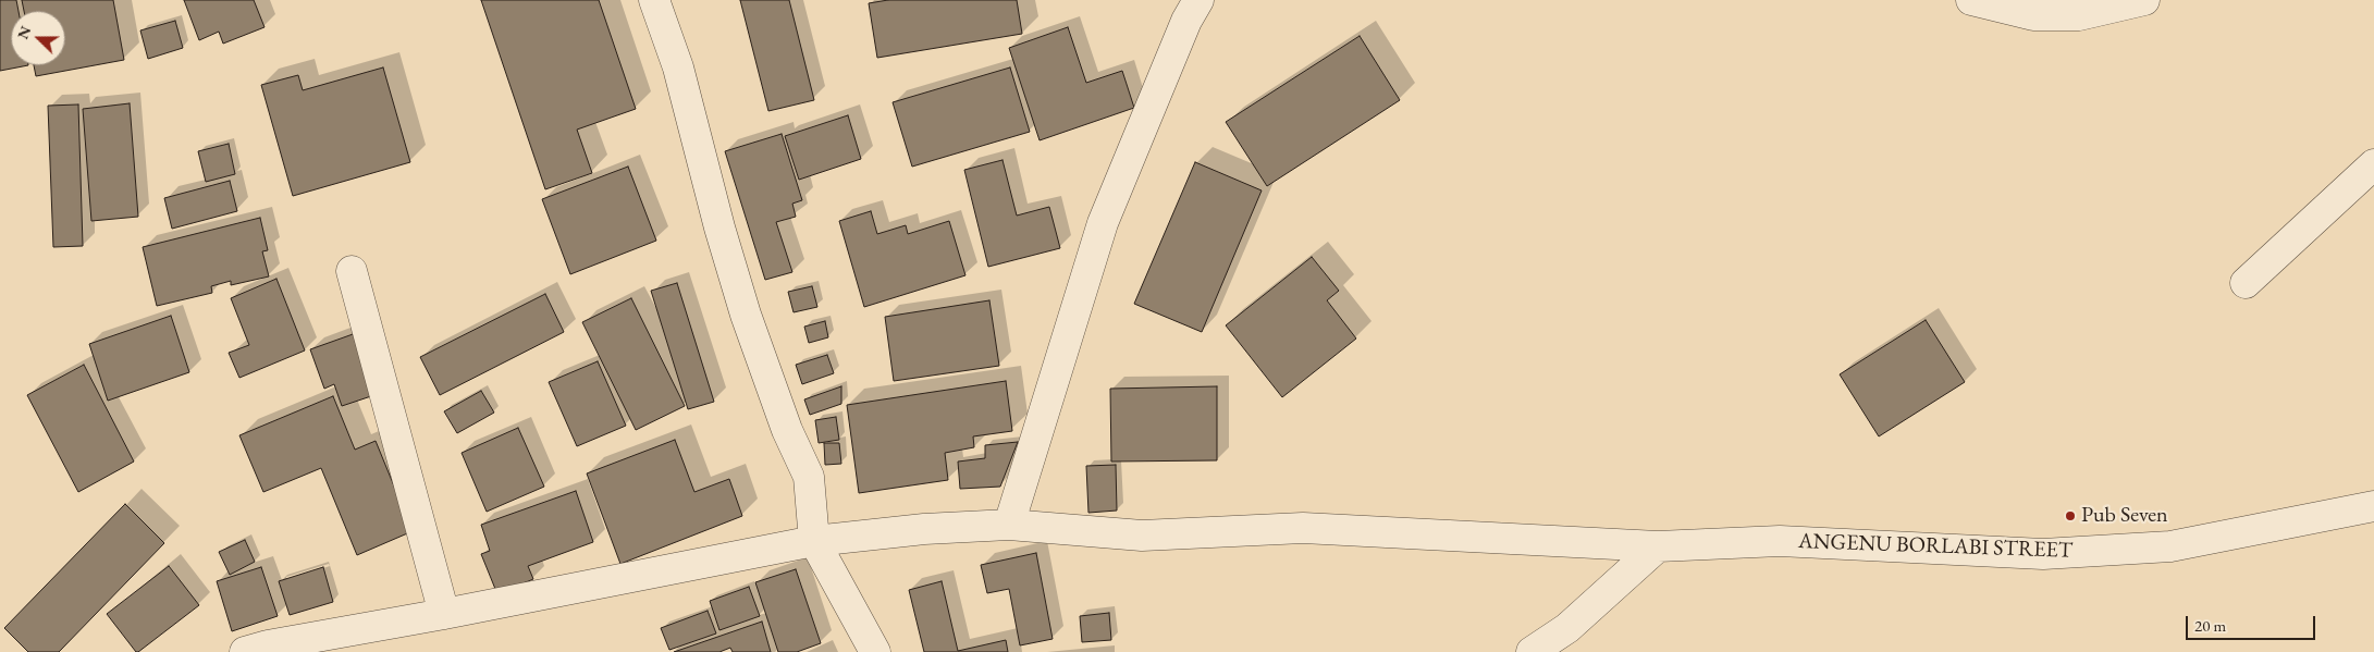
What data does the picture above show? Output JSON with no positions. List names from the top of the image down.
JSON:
{
  "streets": {
    "street": ["ANGENU BORLABI STREET"]
  },
  "places": ["Pub Seven"],
  "scale_bar": "20 m",
  "north": "left"
}
